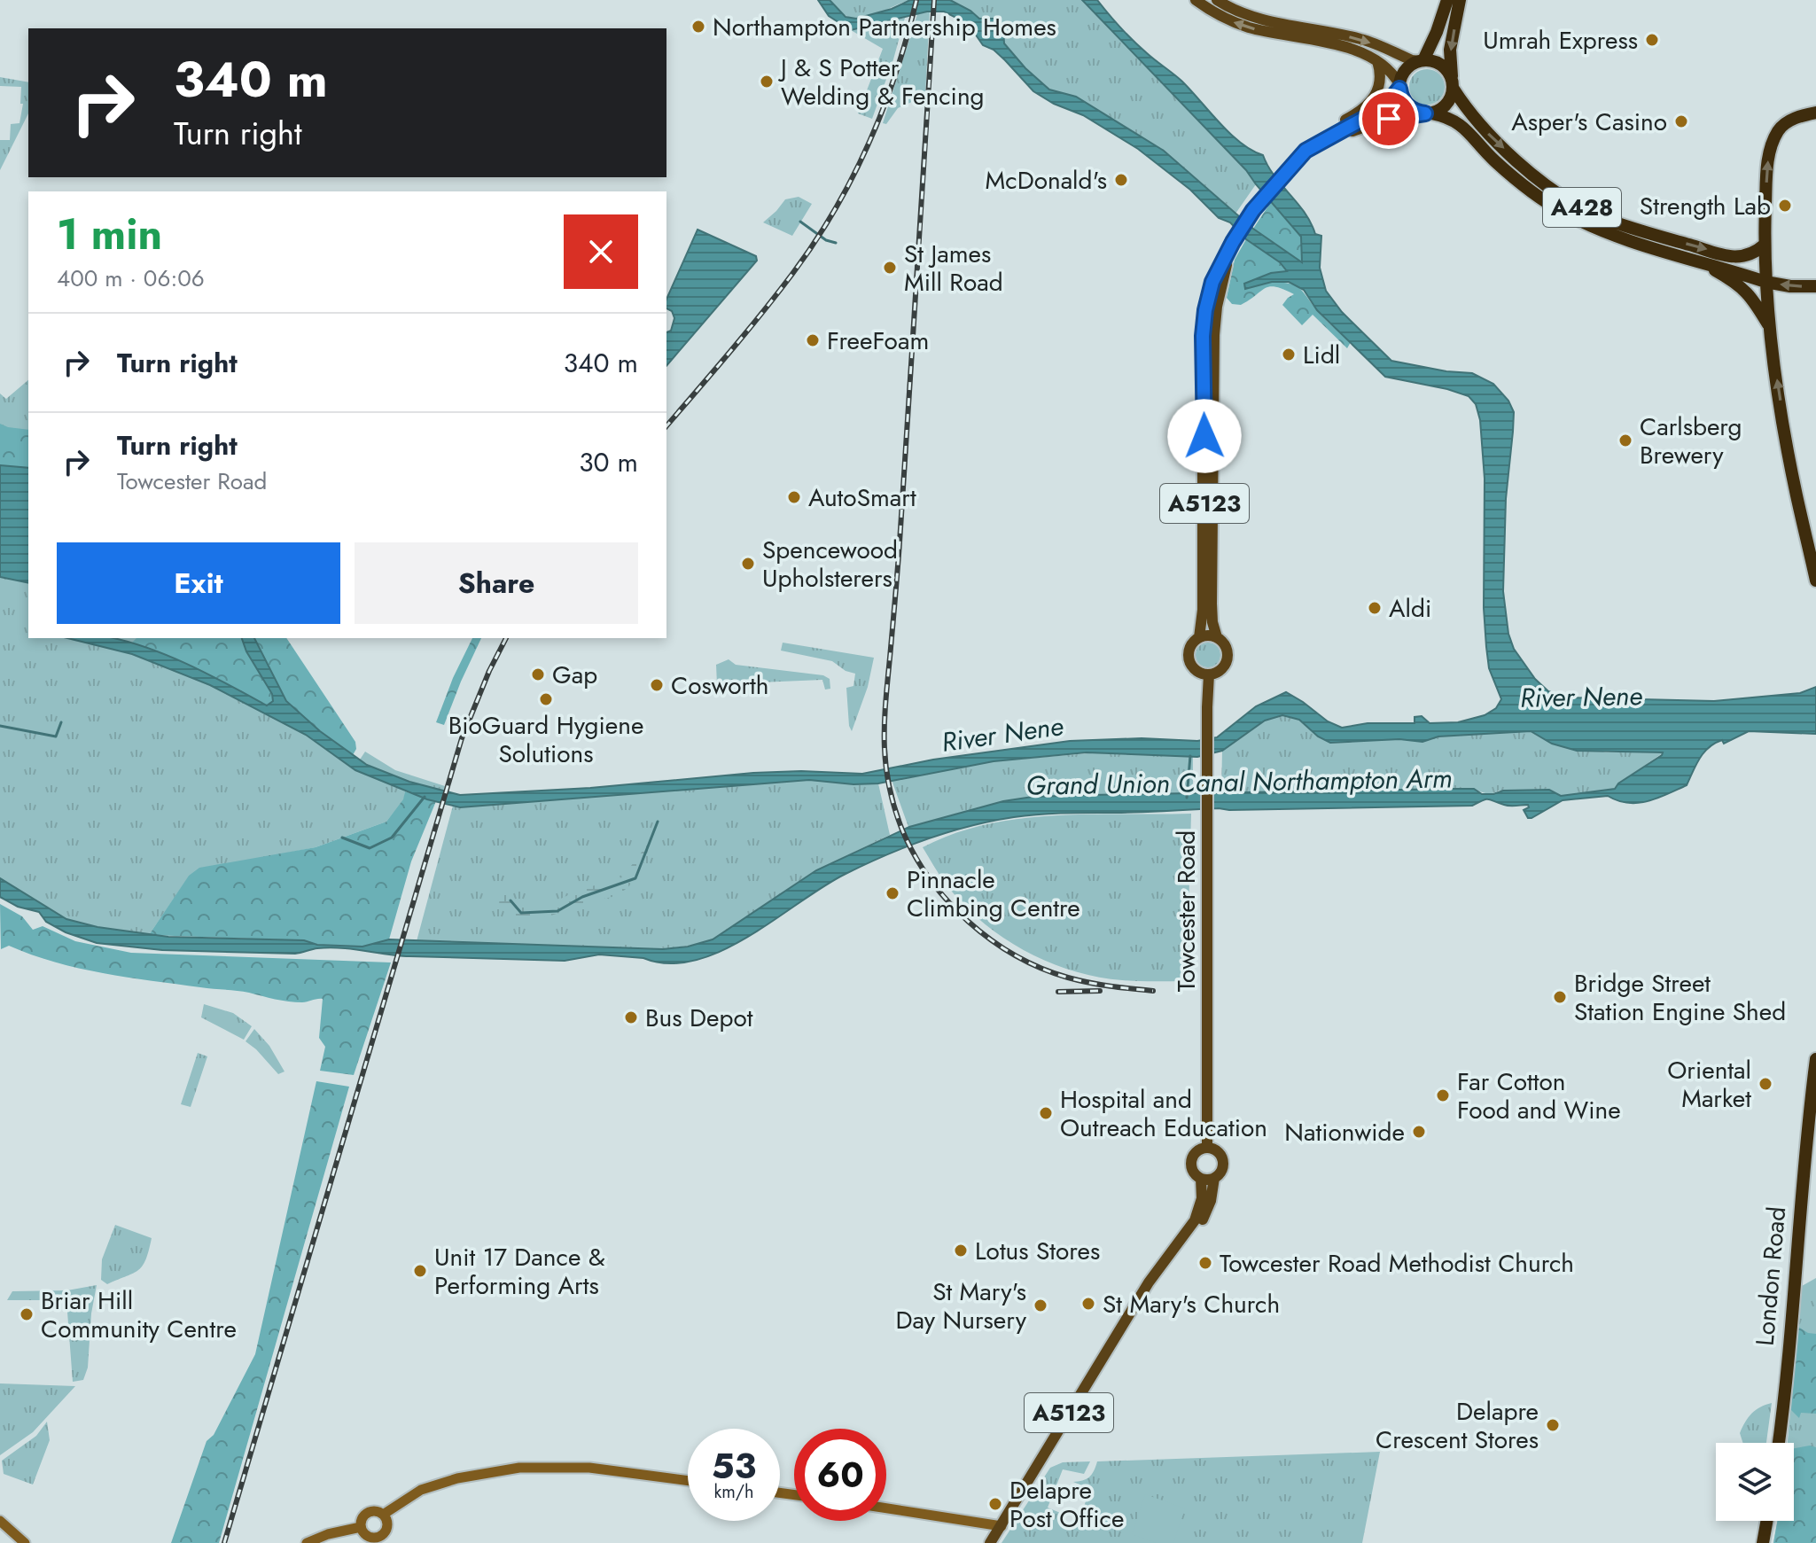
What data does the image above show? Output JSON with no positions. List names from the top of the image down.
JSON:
{
  "streets": {
    "highway": ["A428", "London Road"],
    "main road": ["A5123", "Towcester Road"]
  },
  "crossings": [
    ["A428", "A5123"],
    ["A5123", "Towcester Road"]
  ],
  "water": ["River Nene", "Grand Union Canal Northampton Arm"],
  "places": [
    "Northampton Partnership Homes",
    "Umrah Express",
    "J & S Potter Welding & Fencing",
    "Asper's Casino",
    "McDonald's",
    "Strength Lab",
    "St James Mill Road",
    "FreeFoam",
    "Lidl",
    "Carlsberg Brewery",
    "AutoSmart",
    "Spencewood Upholsterers",
    "Aldi",
    "Gap",
    "Cosworth",
    "BioGuard Hygiene Solutions",
    "Pinnacle Climbing Centre",
    "Bridge Street Station Engine Shed",
    "Bus Depot",
    "Oriental Market",
    "Far Cotton Food and Wine",
    "Hospital and Outreach Education",
    "Nationwide",
    "Lotus Stores",
    "Towcester Road Methodist Church",
    "Unit 17 Dance & Performing Arts",
    "St Mary's Church",
    "St Mary's Day Nursery",
    "Briar Hill Community Centre",
    "Delapre Crescent Stores",
    "Delapre Post Office"
  ],
  "page": {
    "turn": ["340 m", "Turn right"],
    "heading": ["1 min", "400 m · 06:06"],
    "list": [
      {
        "name": "Turn right",
        "value": "340 m"
      },
      {
        "name": "Turn right",
        "note": "Towcester Road",
        "value": "30 m"
      }
    ],
    "buttons": ["Exit", "Share"],
    "speed": "53 km/h",
    "limit": "60"
  }
}
